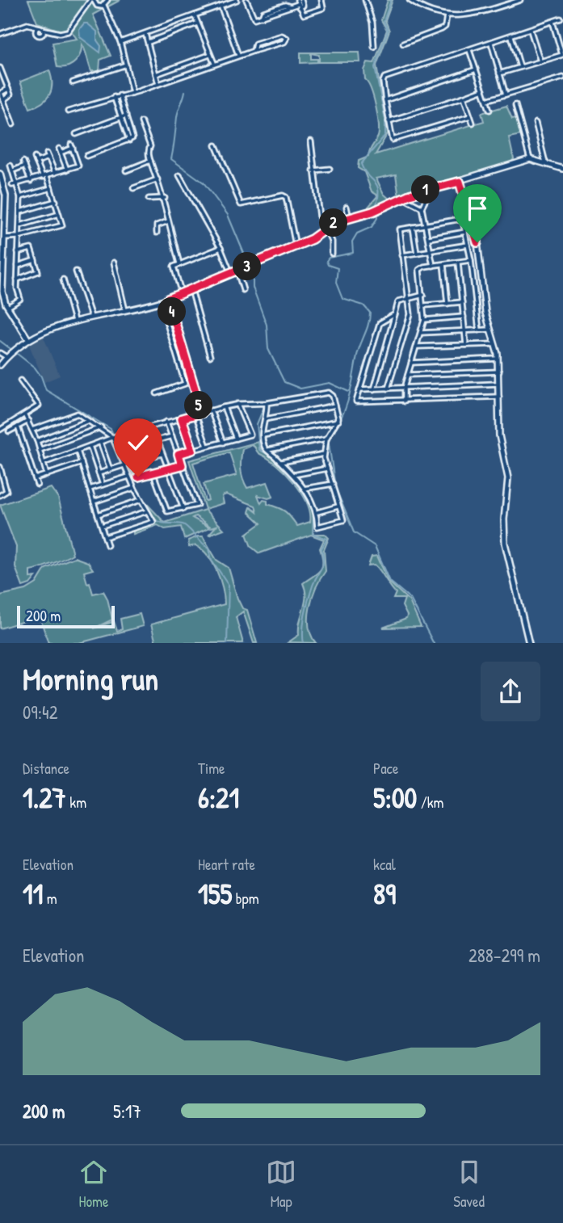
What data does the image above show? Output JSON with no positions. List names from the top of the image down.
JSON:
{
  "scale_bar": "200 m",
  "page": {
    "pins": [
      "1",
      "2",
      "3",
      "4",
      "5"
    ],
    "scale": "200 m",
    "heading": ["Morning run", "09:42"],
    "stats": [
      ["Distance", "1.27 km"],
      ["Time", "6:21"],
      ["Pace", "5:00 /km"],
      ["Elevation", "11 m"],
      ["Heart rate", "155 bpm"],
      ["kcal", "89"]
    ],
    "chart": ["Elevation", "288–299 m"],
    "list": [
      {
        "name": "200 m",
        "note": "5:17"
      }
    ],
    "tabs": ["Home", "Map", "Saved"]
  }
}
